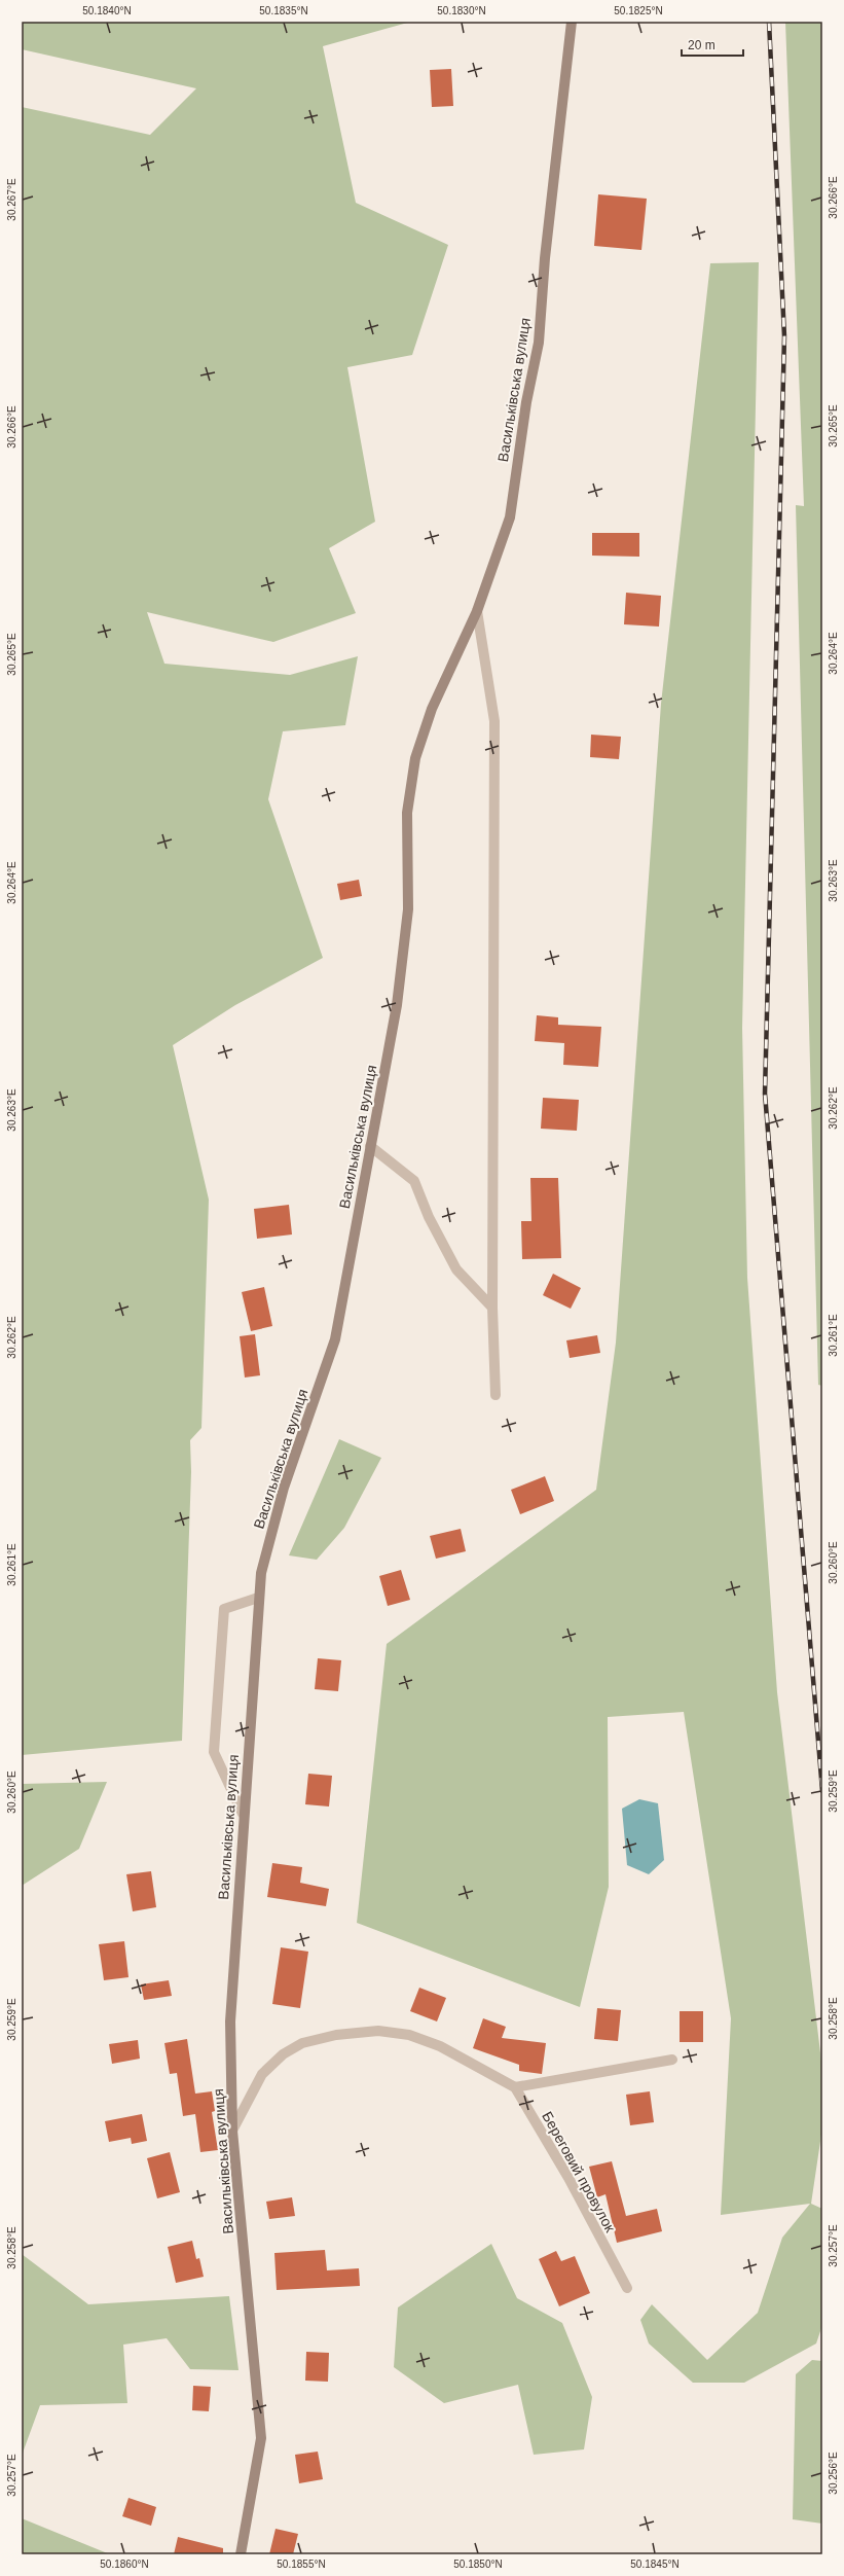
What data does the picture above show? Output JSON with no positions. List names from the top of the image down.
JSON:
{
  "streets": {
    "street": ["Васильківська вулиця", "Береговий провулок"]
  },
  "crossings": [
    ["Васильківська вулиця", "Береговий провулок"]
  ],
  "scale_bar": "20 m",
  "coordinates": [
    "50.1840°N",
    "50.1835°N",
    "50.1830°N",
    "50.1825°N",
    "30.266°E",
    "30.267°E",
    "30.265°E",
    "30.264°E",
    "30.263°E",
    "30.262°E",
    "30.261°E",
    "30.260°E",
    "30.259°E",
    "30.258°E",
    "30.257°E",
    "30.256°E",
    "50.1860°N",
    "50.1855°N",
    "50.1850°N",
    "50.1845°N"
  ]
}
